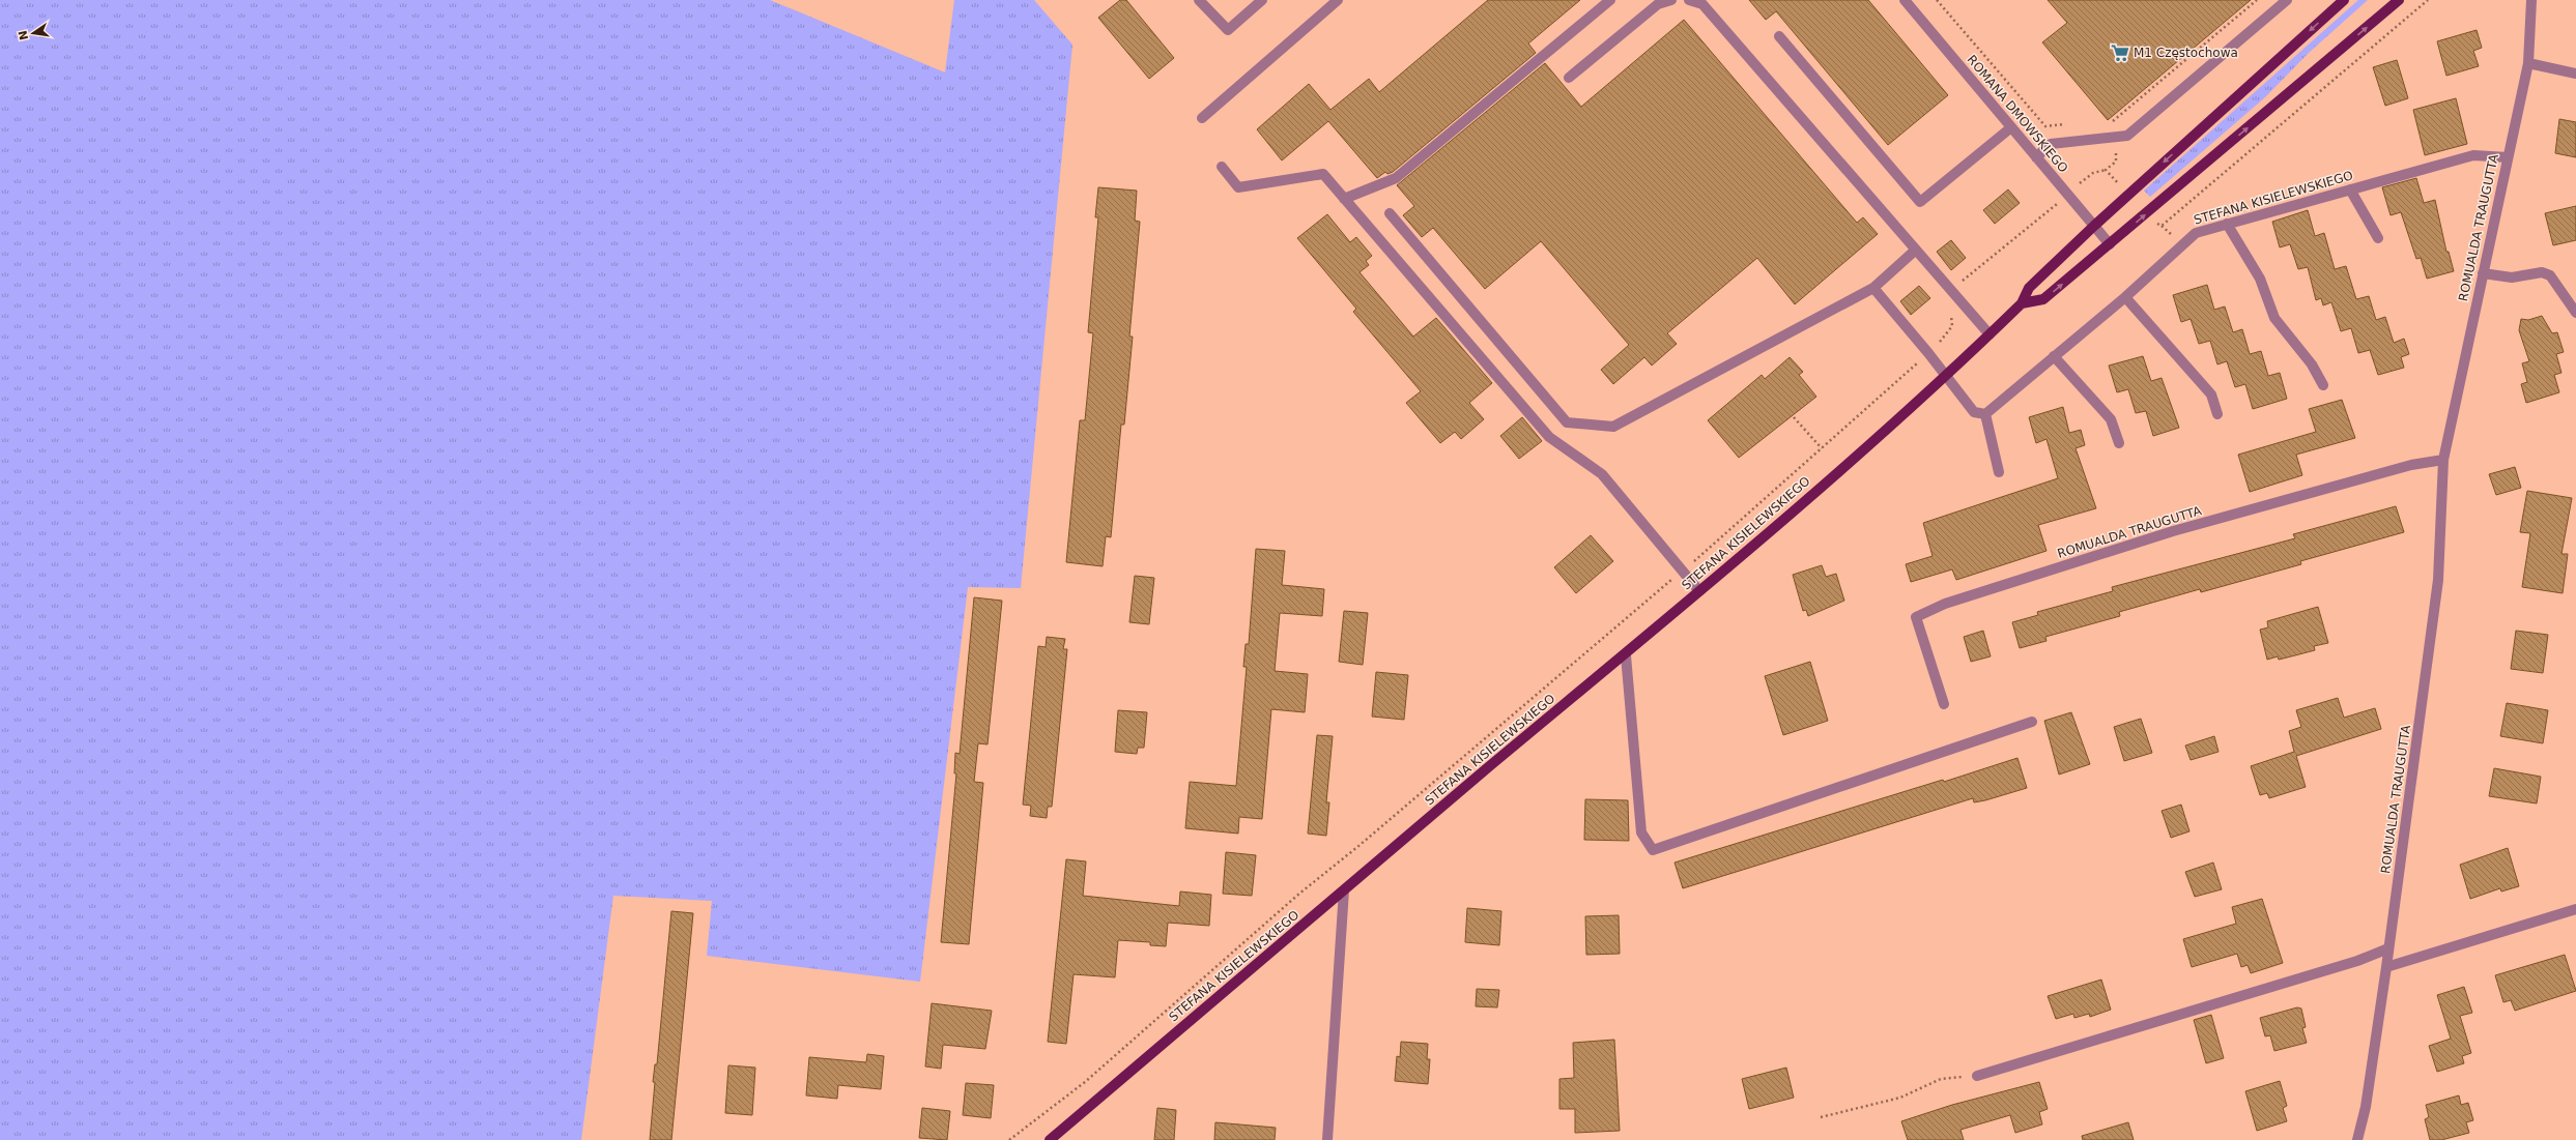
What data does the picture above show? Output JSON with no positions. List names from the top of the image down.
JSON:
{
  "streets": {
    "main road": ["STEFANA KISIELEWSKIEGO"],
    "street": ["ROMANA DMOWSKIEGO", "ROMUALDA TRAUGUTTA"]
  },
  "crossings": [
    ["ROMANA DMOWSKIEGO", "STEFANA KISIELEWSKIEGO"],
    ["STEFANA KISIELEWSKIEGO", "ROMUALDA TRAUGUTTA"]
  ],
  "places": {
    "supermarket": ["M1 Częstochowa"]
  },
  "north": "left"
}
